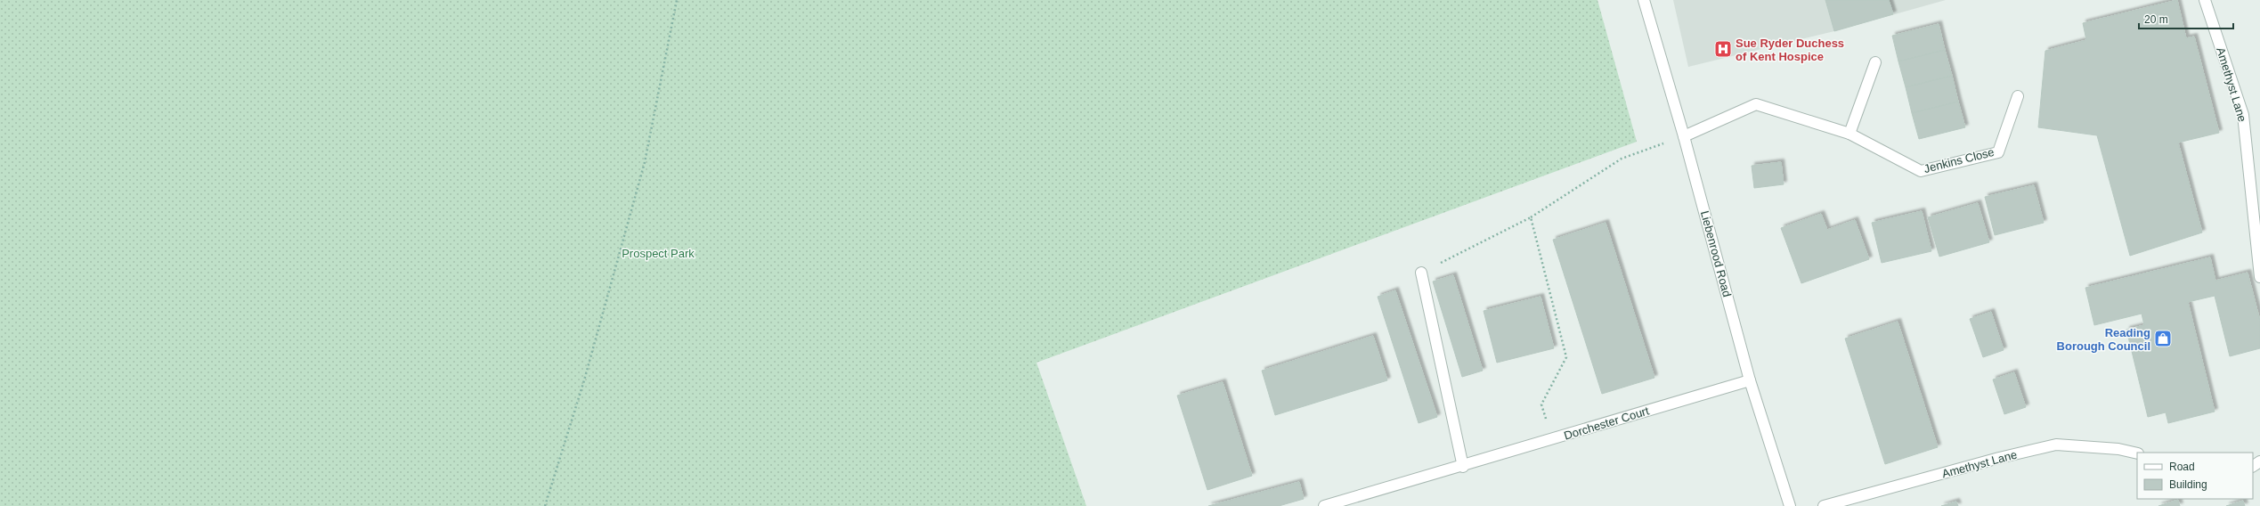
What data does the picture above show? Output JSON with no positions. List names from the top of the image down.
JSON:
{
  "streets": {
    "street": [
      "Amethyst Lane",
      "Jenkins Close",
      "Liebenrood Road",
      "Dorchester Court"
    ]
  },
  "crossings": [
    ["Jenkins Close", "Liebenrood Road"],
    ["Liebenrood Road", "Dorchester Court"]
  ],
  "parks": ["Prospect Park"],
  "places": {
    "hospital": ["Sue Ryder Duchess of Kent Hospice"],
    "shop": ["Reading Borough Council"]
  },
  "legend": ["Road", "Building"],
  "scale_bar": "20 m"
}
